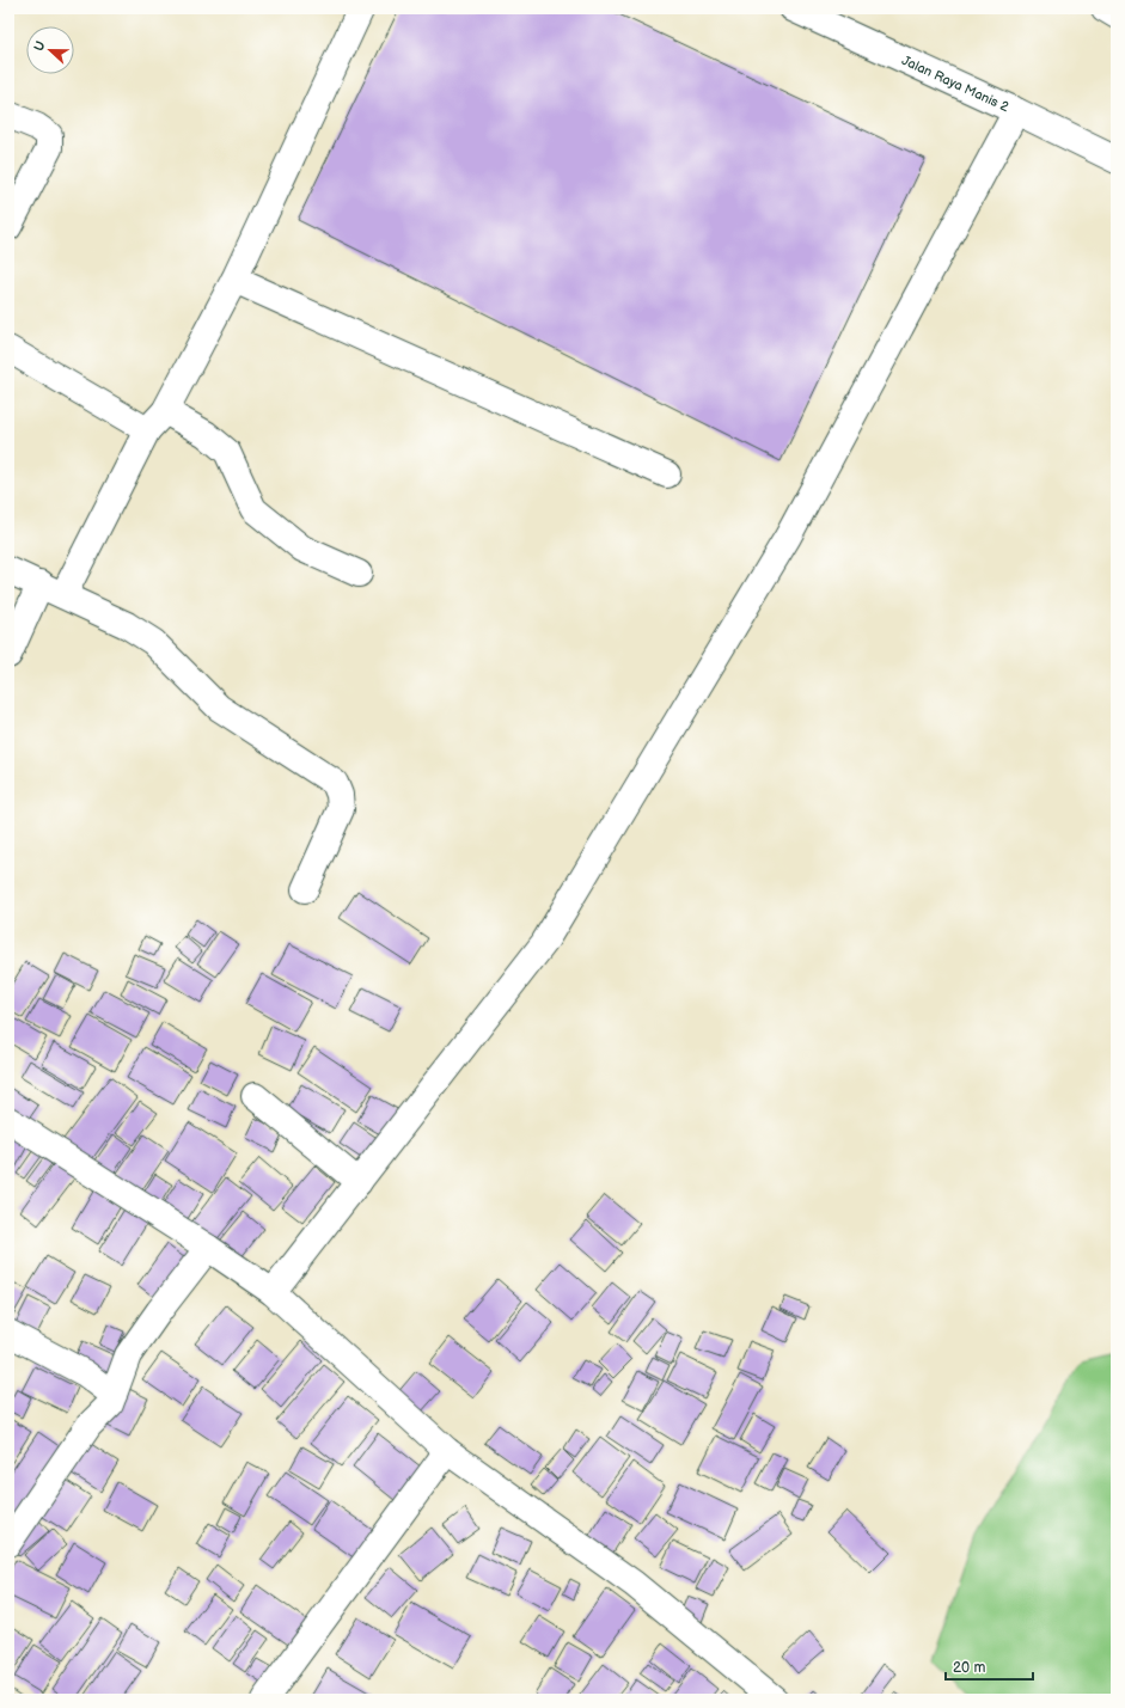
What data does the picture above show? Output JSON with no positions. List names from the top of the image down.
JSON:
{
  "streets": {
    "street": ["Jalan Raya Manis 2"]
  },
  "scale_bar": "20 m",
  "north": "left"
}
